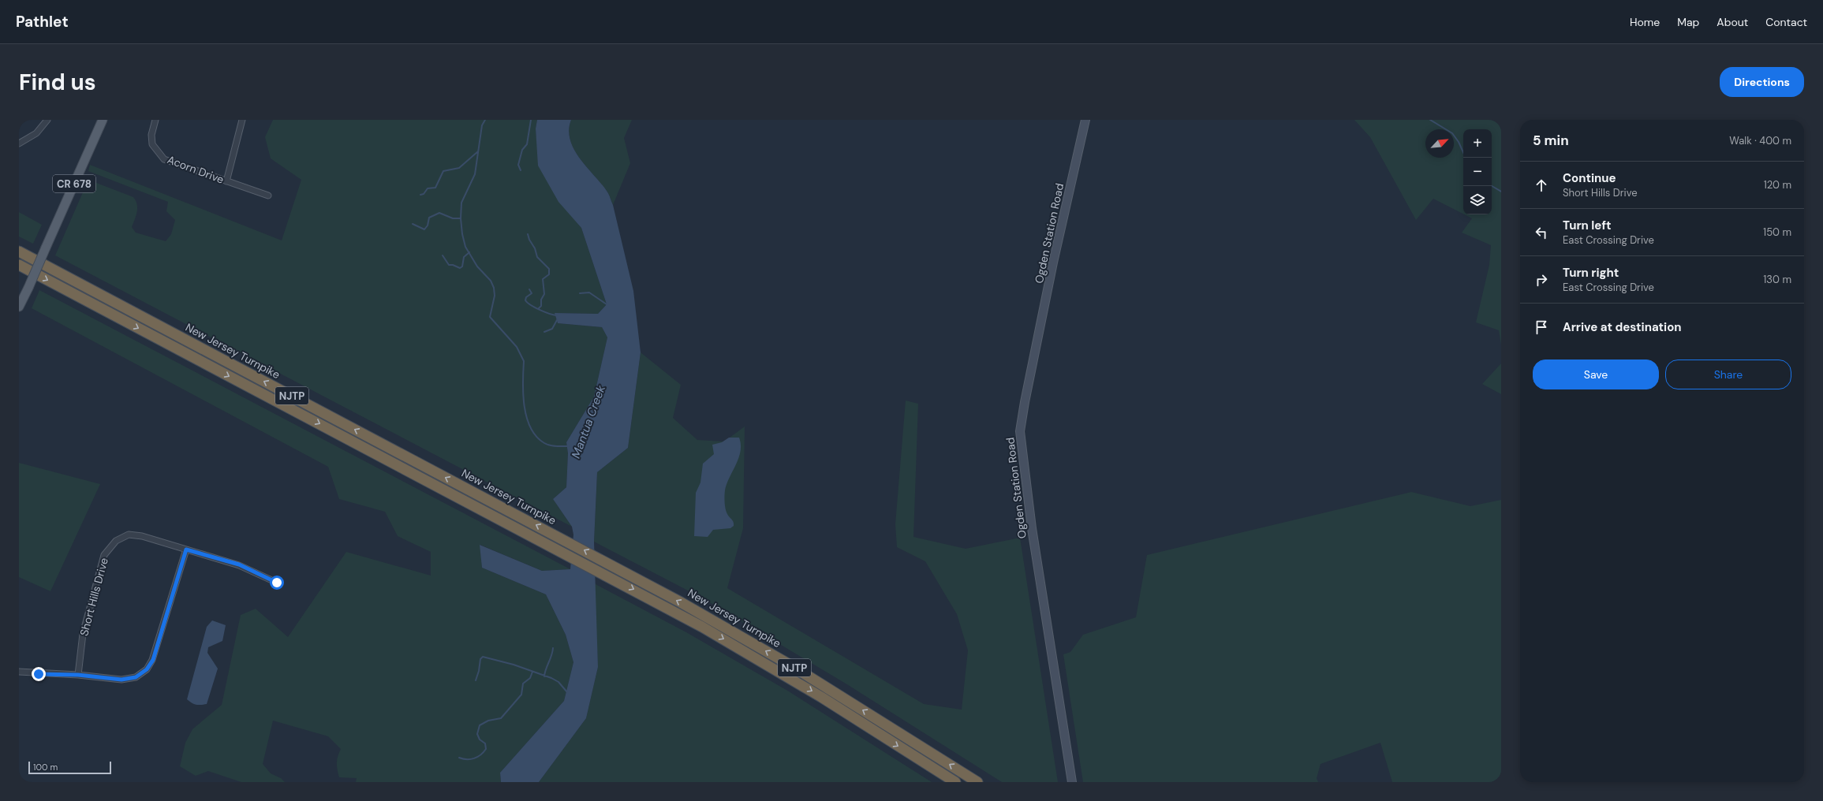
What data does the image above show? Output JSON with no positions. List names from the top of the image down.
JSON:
{
  "streets": {
    "highway": ["New Jersey Turnpike", "NJTP"],
    "main road": ["CR 678"],
    "street": ["Acorn Drive", "Ogden Station Road", "Short Hills Drive"]
  },
  "water": ["Mantua Creek"],
  "scale_bar": "100 m",
  "north": "top right",
  "page": {
    "header": "Pathlet",
    "nav": [
      "Home",
      "Map",
      "About",
      "Contact"
    ],
    "buttons": [
      "Directions",
      ["Save", "Share"]
    ],
    "title": "Find us",
    "heading": ["5 min", "Walk · 400 m"],
    "map_buttons": ["+", "−"],
    "list": [
      ["Continue", "Short Hills Drive", "120 m"],
      ["Turn left", "East Crossing Drive", "150 m"],
      ["Turn right", "East Crossing Drive", "130 m"],
      "Arrive at destination"
    ],
    "scale": "100 m"
  }
}
